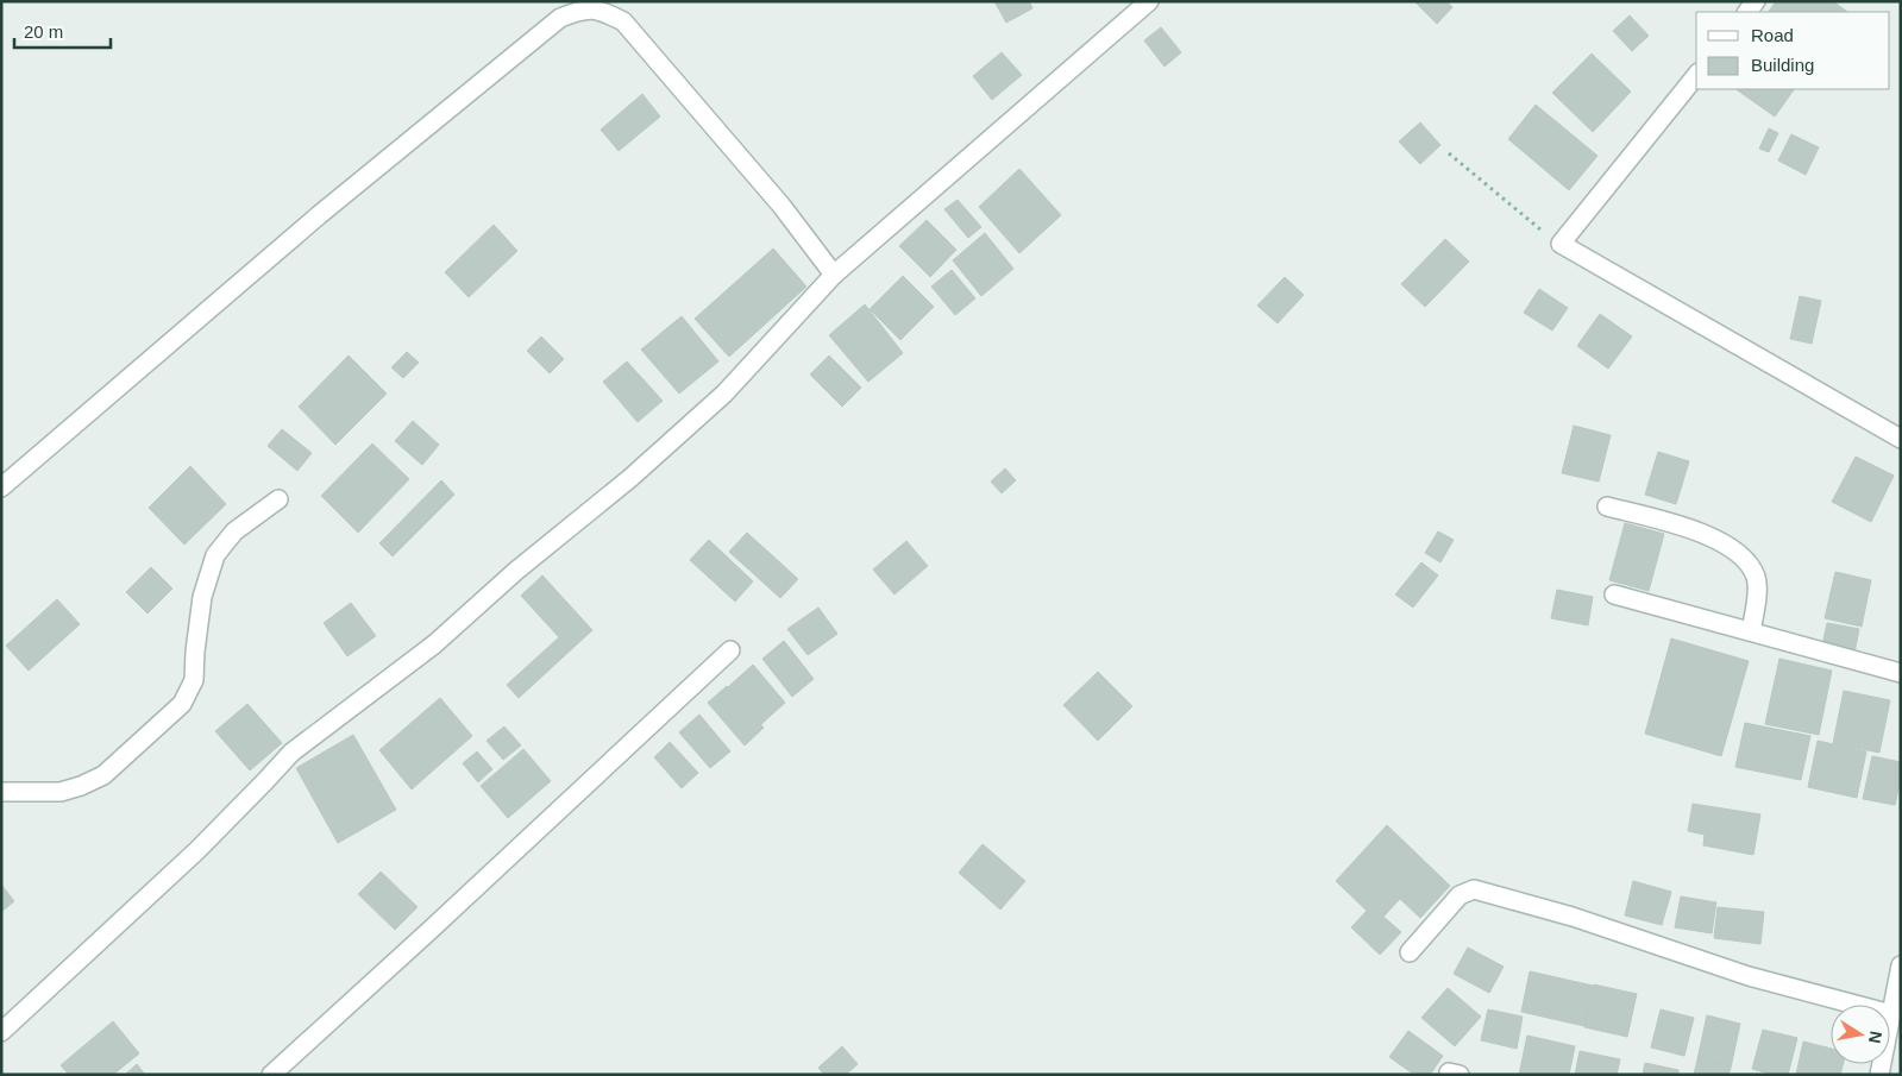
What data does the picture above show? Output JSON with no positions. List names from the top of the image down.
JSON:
{
  "legend": ["Road", "Building"],
  "scale_bar": "20 m",
  "north": "right"
}
